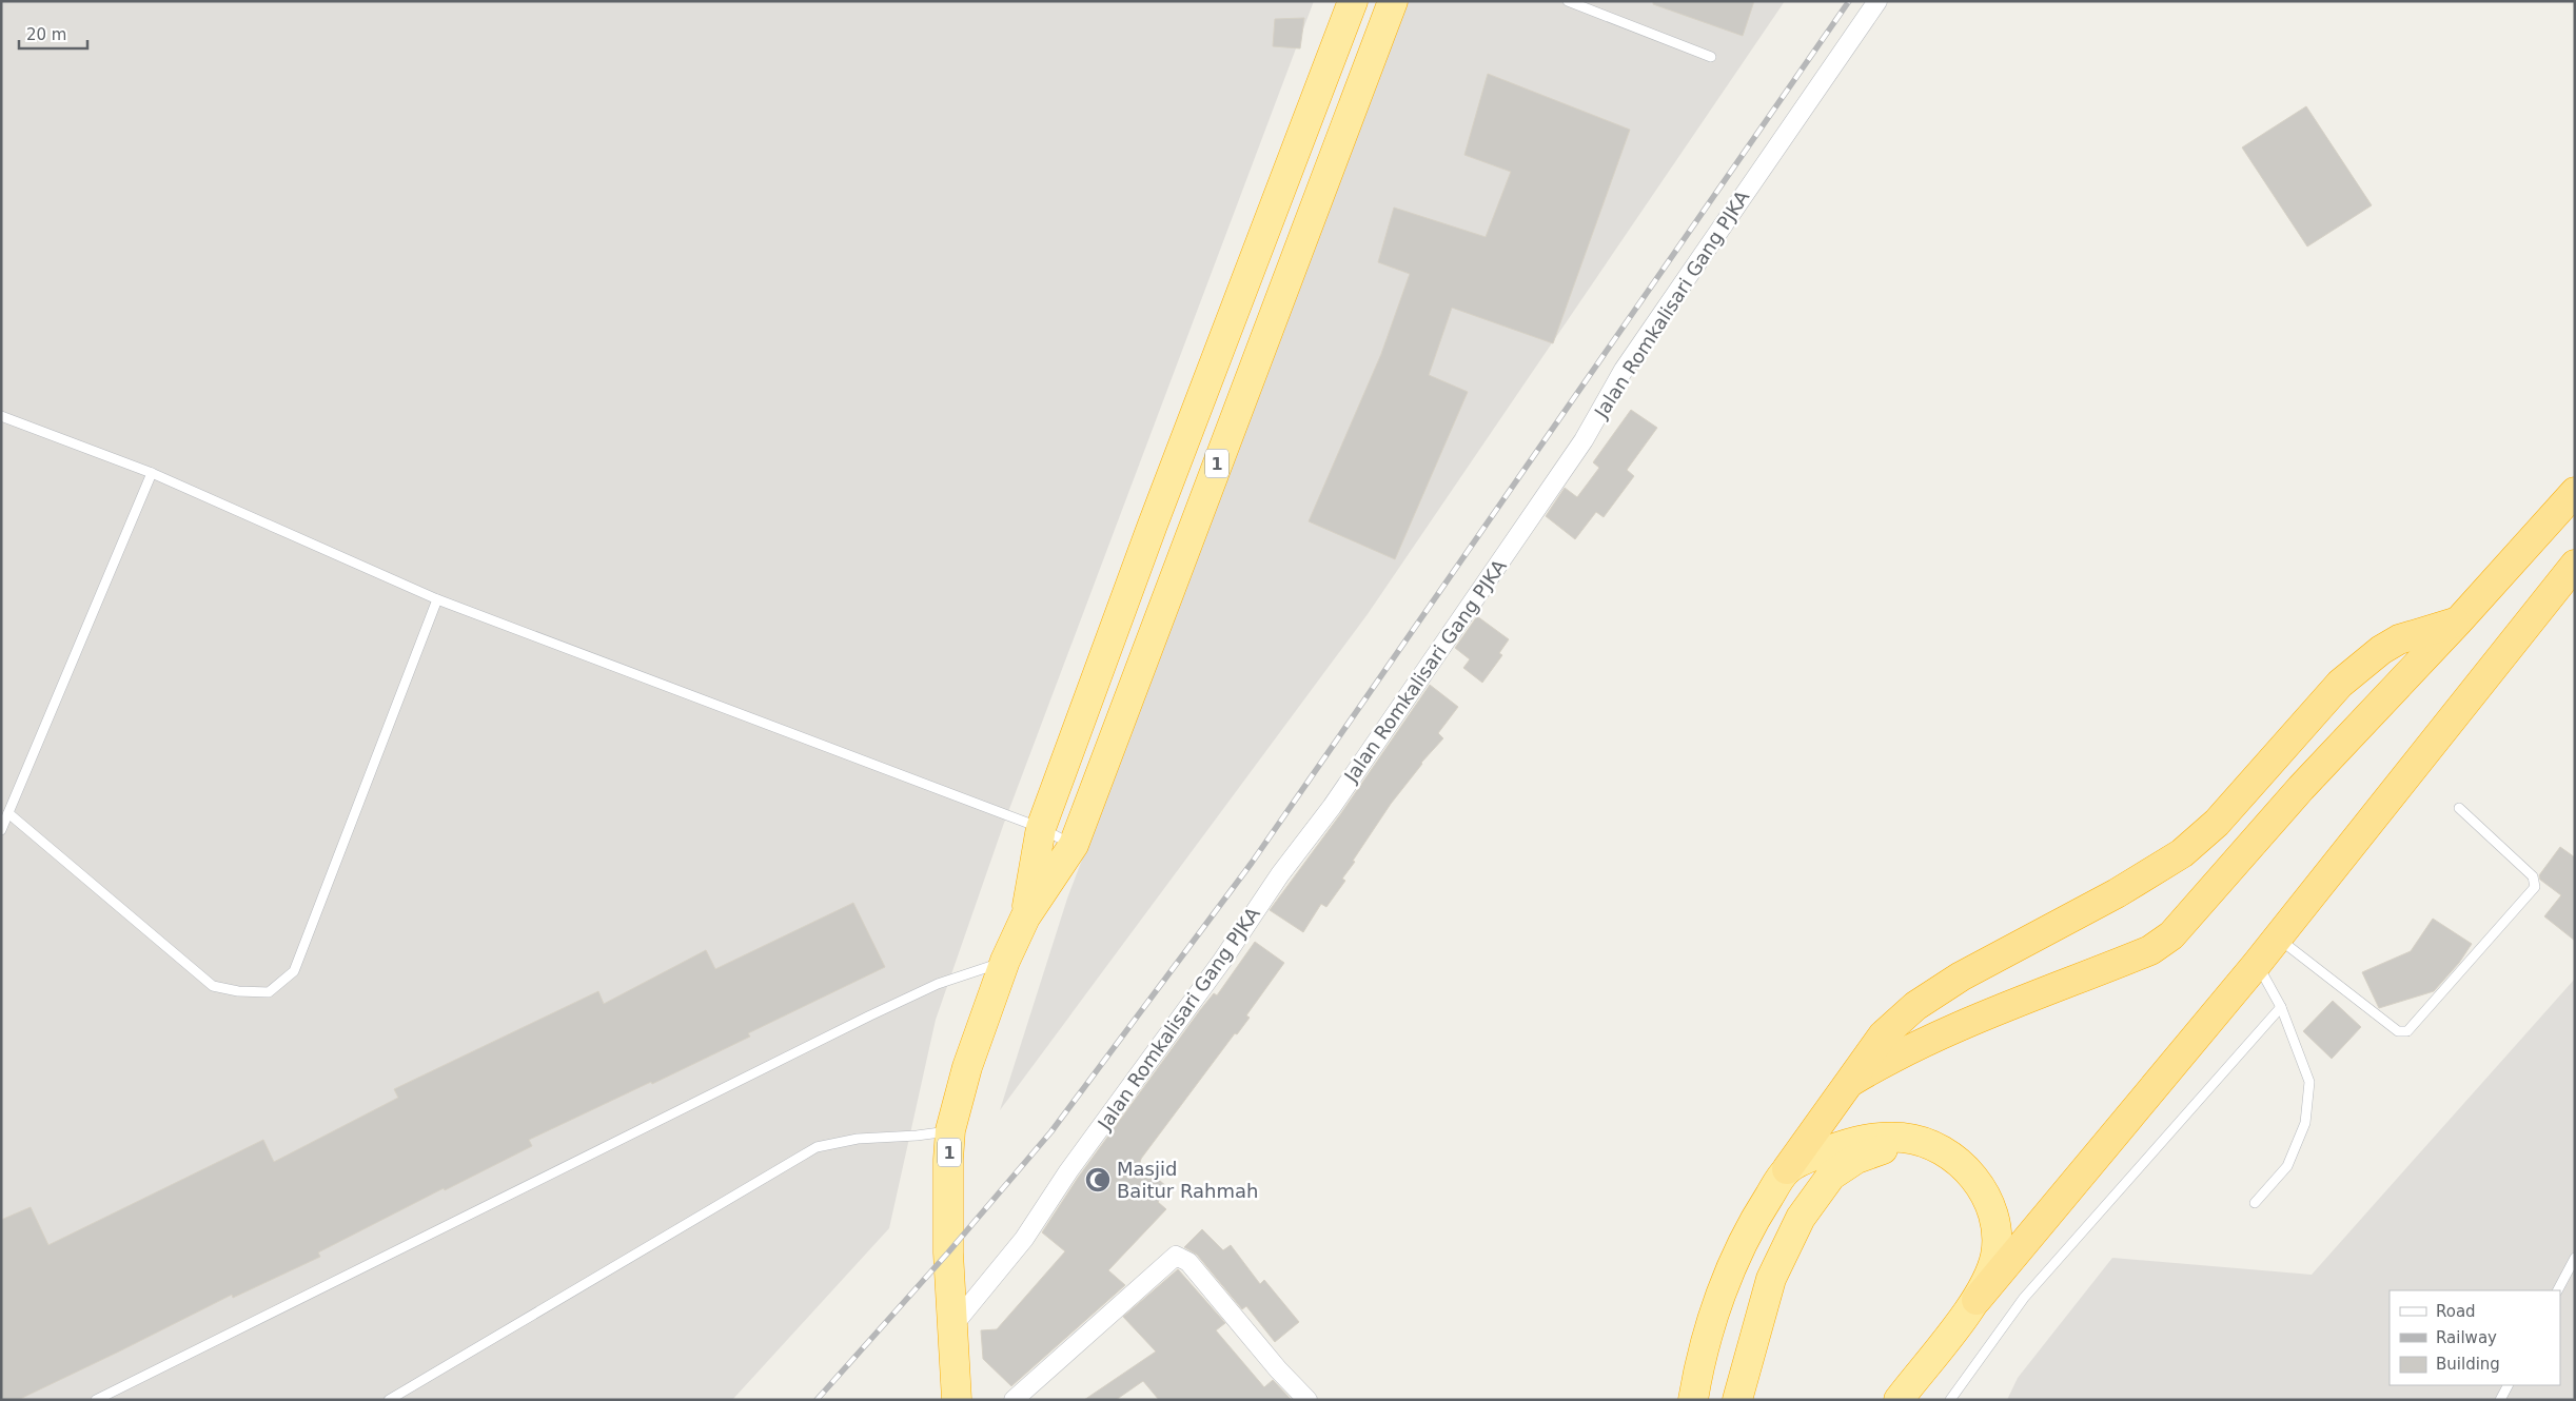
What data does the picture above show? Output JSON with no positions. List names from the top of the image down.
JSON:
{
  "streets": {
    "highway": ["1"],
    "street": ["Jalan Romkalisari Gang PJKA"]
  },
  "crossings": [
    ["Jalan Romkalisari Gang PJKA", "1"]
  ],
  "places": {
    "mosque": ["Masjid Baitur Rahmah"]
  },
  "legend": ["Road", "Railway", "Building"],
  "scale_bar": "20 m"
}
